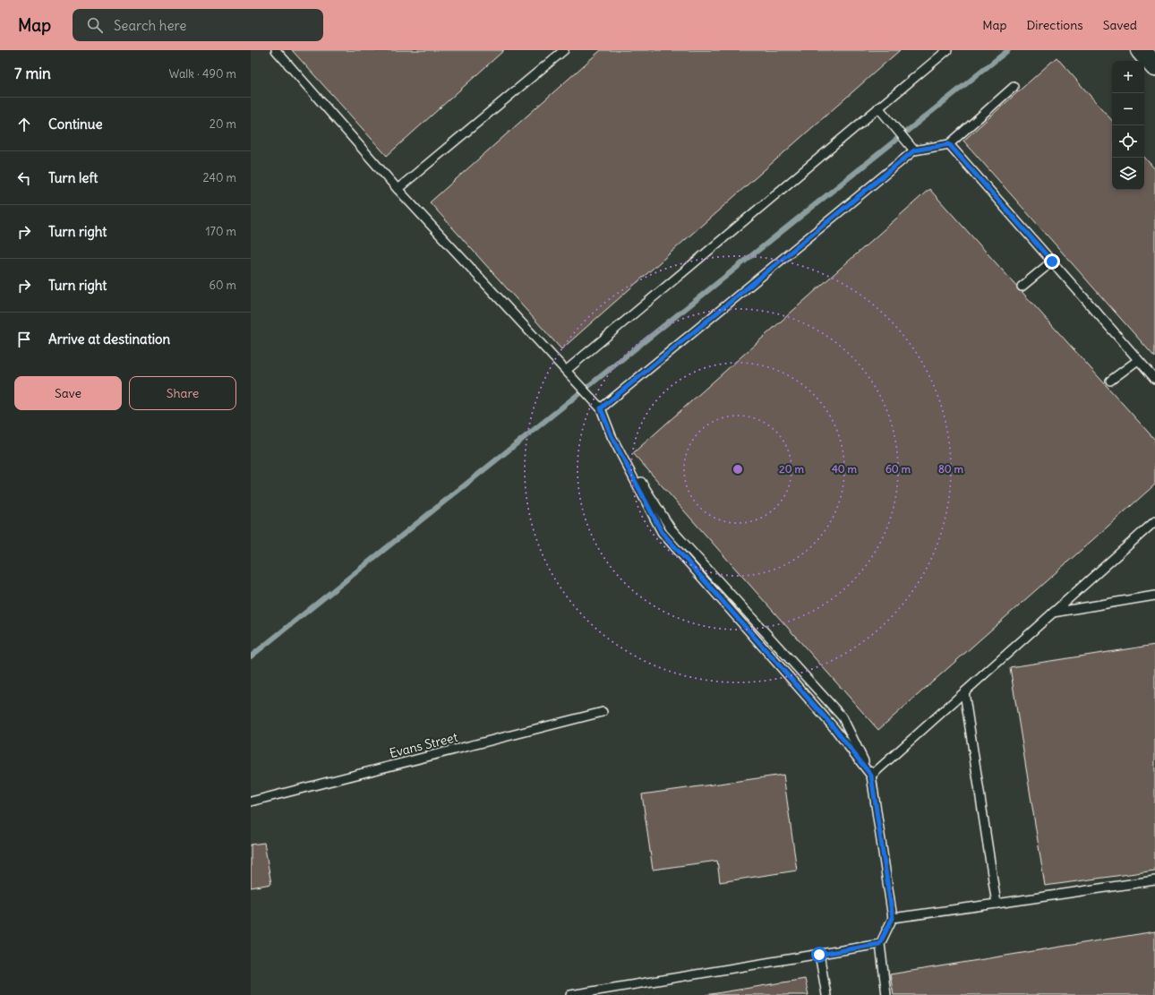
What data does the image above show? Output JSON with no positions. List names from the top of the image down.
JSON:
{
  "streets": {
    "lane": ["Evans Street"]
  },
  "page": {
    "header": "Map",
    "search": "Search here",
    "nav": ["Map", "Directions", "Saved"],
    "heading": ["7 min", "Walk · 490 m"],
    "map_buttons": ["+", "−"],
    "list": [
      ["Continue", "20 m"],
      ["Turn left", "240 m"],
      ["Turn right", "170 m"],
      ["Turn right", "60 m"],
      "Arrive at destination"
    ],
    "buttons": ["Save", "Share"]
  },
  "rings": [
    "20 m",
    "40 m",
    "60 m",
    "80 m"
  ]
}
